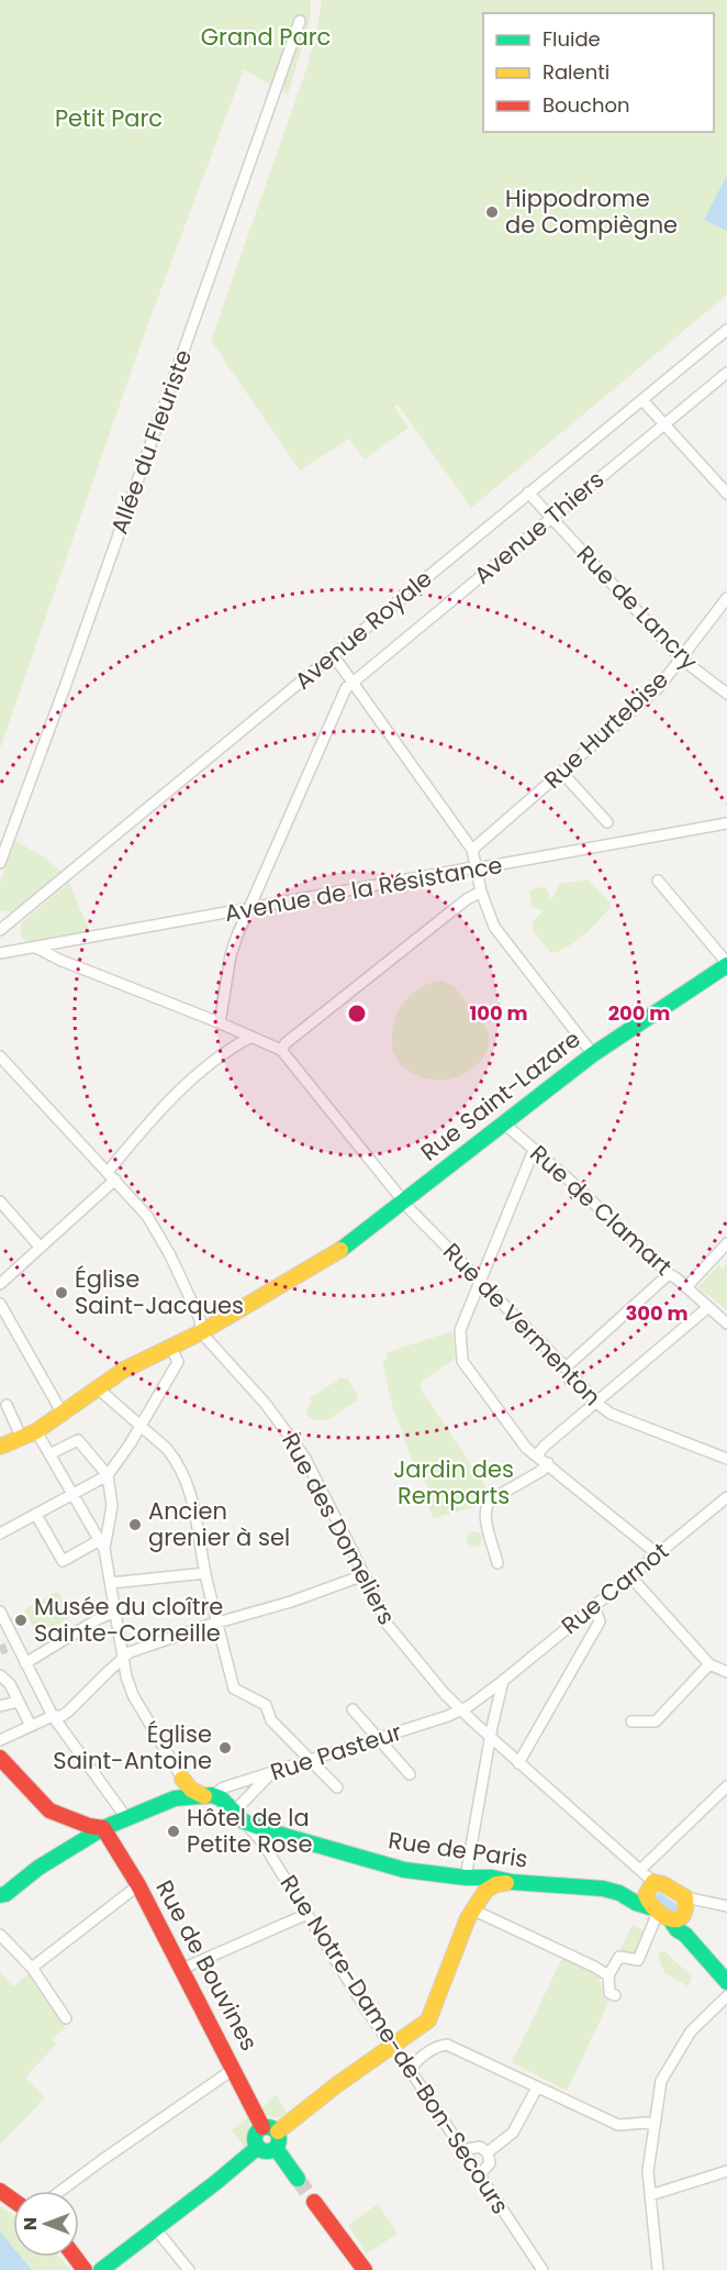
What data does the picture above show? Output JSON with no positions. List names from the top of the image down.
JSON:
{
  "streets": {
    "street": [
      "Allée du Fleuriste",
      "Avenue Thiers",
      "Rue de Lancry",
      "Avenue Royale",
      "Rue Hurtebise",
      "Avenue de la Résistance",
      "Rue Saint-Lazare",
      "Rue de Clamart",
      "Rue de Vermenton",
      "Rue des Domeliers",
      "Rue Carnot",
      "Rue Pasteur",
      "Rue de Paris",
      "Rue de Bouvines",
      "Rue Notre-Dame-de-Bon-Secours"
    ]
  },
  "crossings": [
    ["Avenue Thiers", "Rue de Lancry"],
    ["Rue de Lancry", "Avenue Royale"],
    ["Rue de Lancry", "Rue Hurtebise"],
    ["Rue Saint-Lazare", "Rue de Clamart"],
    ["Rue Saint-Lazare", "Rue de Vermenton"],
    ["Rue Saint-Lazare", "Rue des Domeliers"],
    ["Rue des Domeliers", "Rue Carnot"],
    ["Rue des Domeliers", "Rue Pasteur"],
    ["Rue des Domeliers", "Rue de Paris"],
    ["Rue Carnot", "Rue Pasteur"],
    ["Rue Pasteur", "Rue de Paris"],
    ["Rue de Paris", "Rue Notre-Dame-de-Bon-Secours"]
  ],
  "parks": ["Grand Parc", "Petit Parc", "Jardin des Remparts"],
  "places": [
    "Hippodrome de Compiègne",
    "Église Saint-Jacques",
    "Ancien grenier à sel",
    "Musée du cloître Sainte-Corneille",
    "Église Saint-Antoine",
    "Hôtel de la Petite Rose"
  ],
  "legend": ["Fluide", "Ralenti", "Bouchon"],
  "north": "left",
  "rings": ["100 m", "200 m", "300 m"]
}
